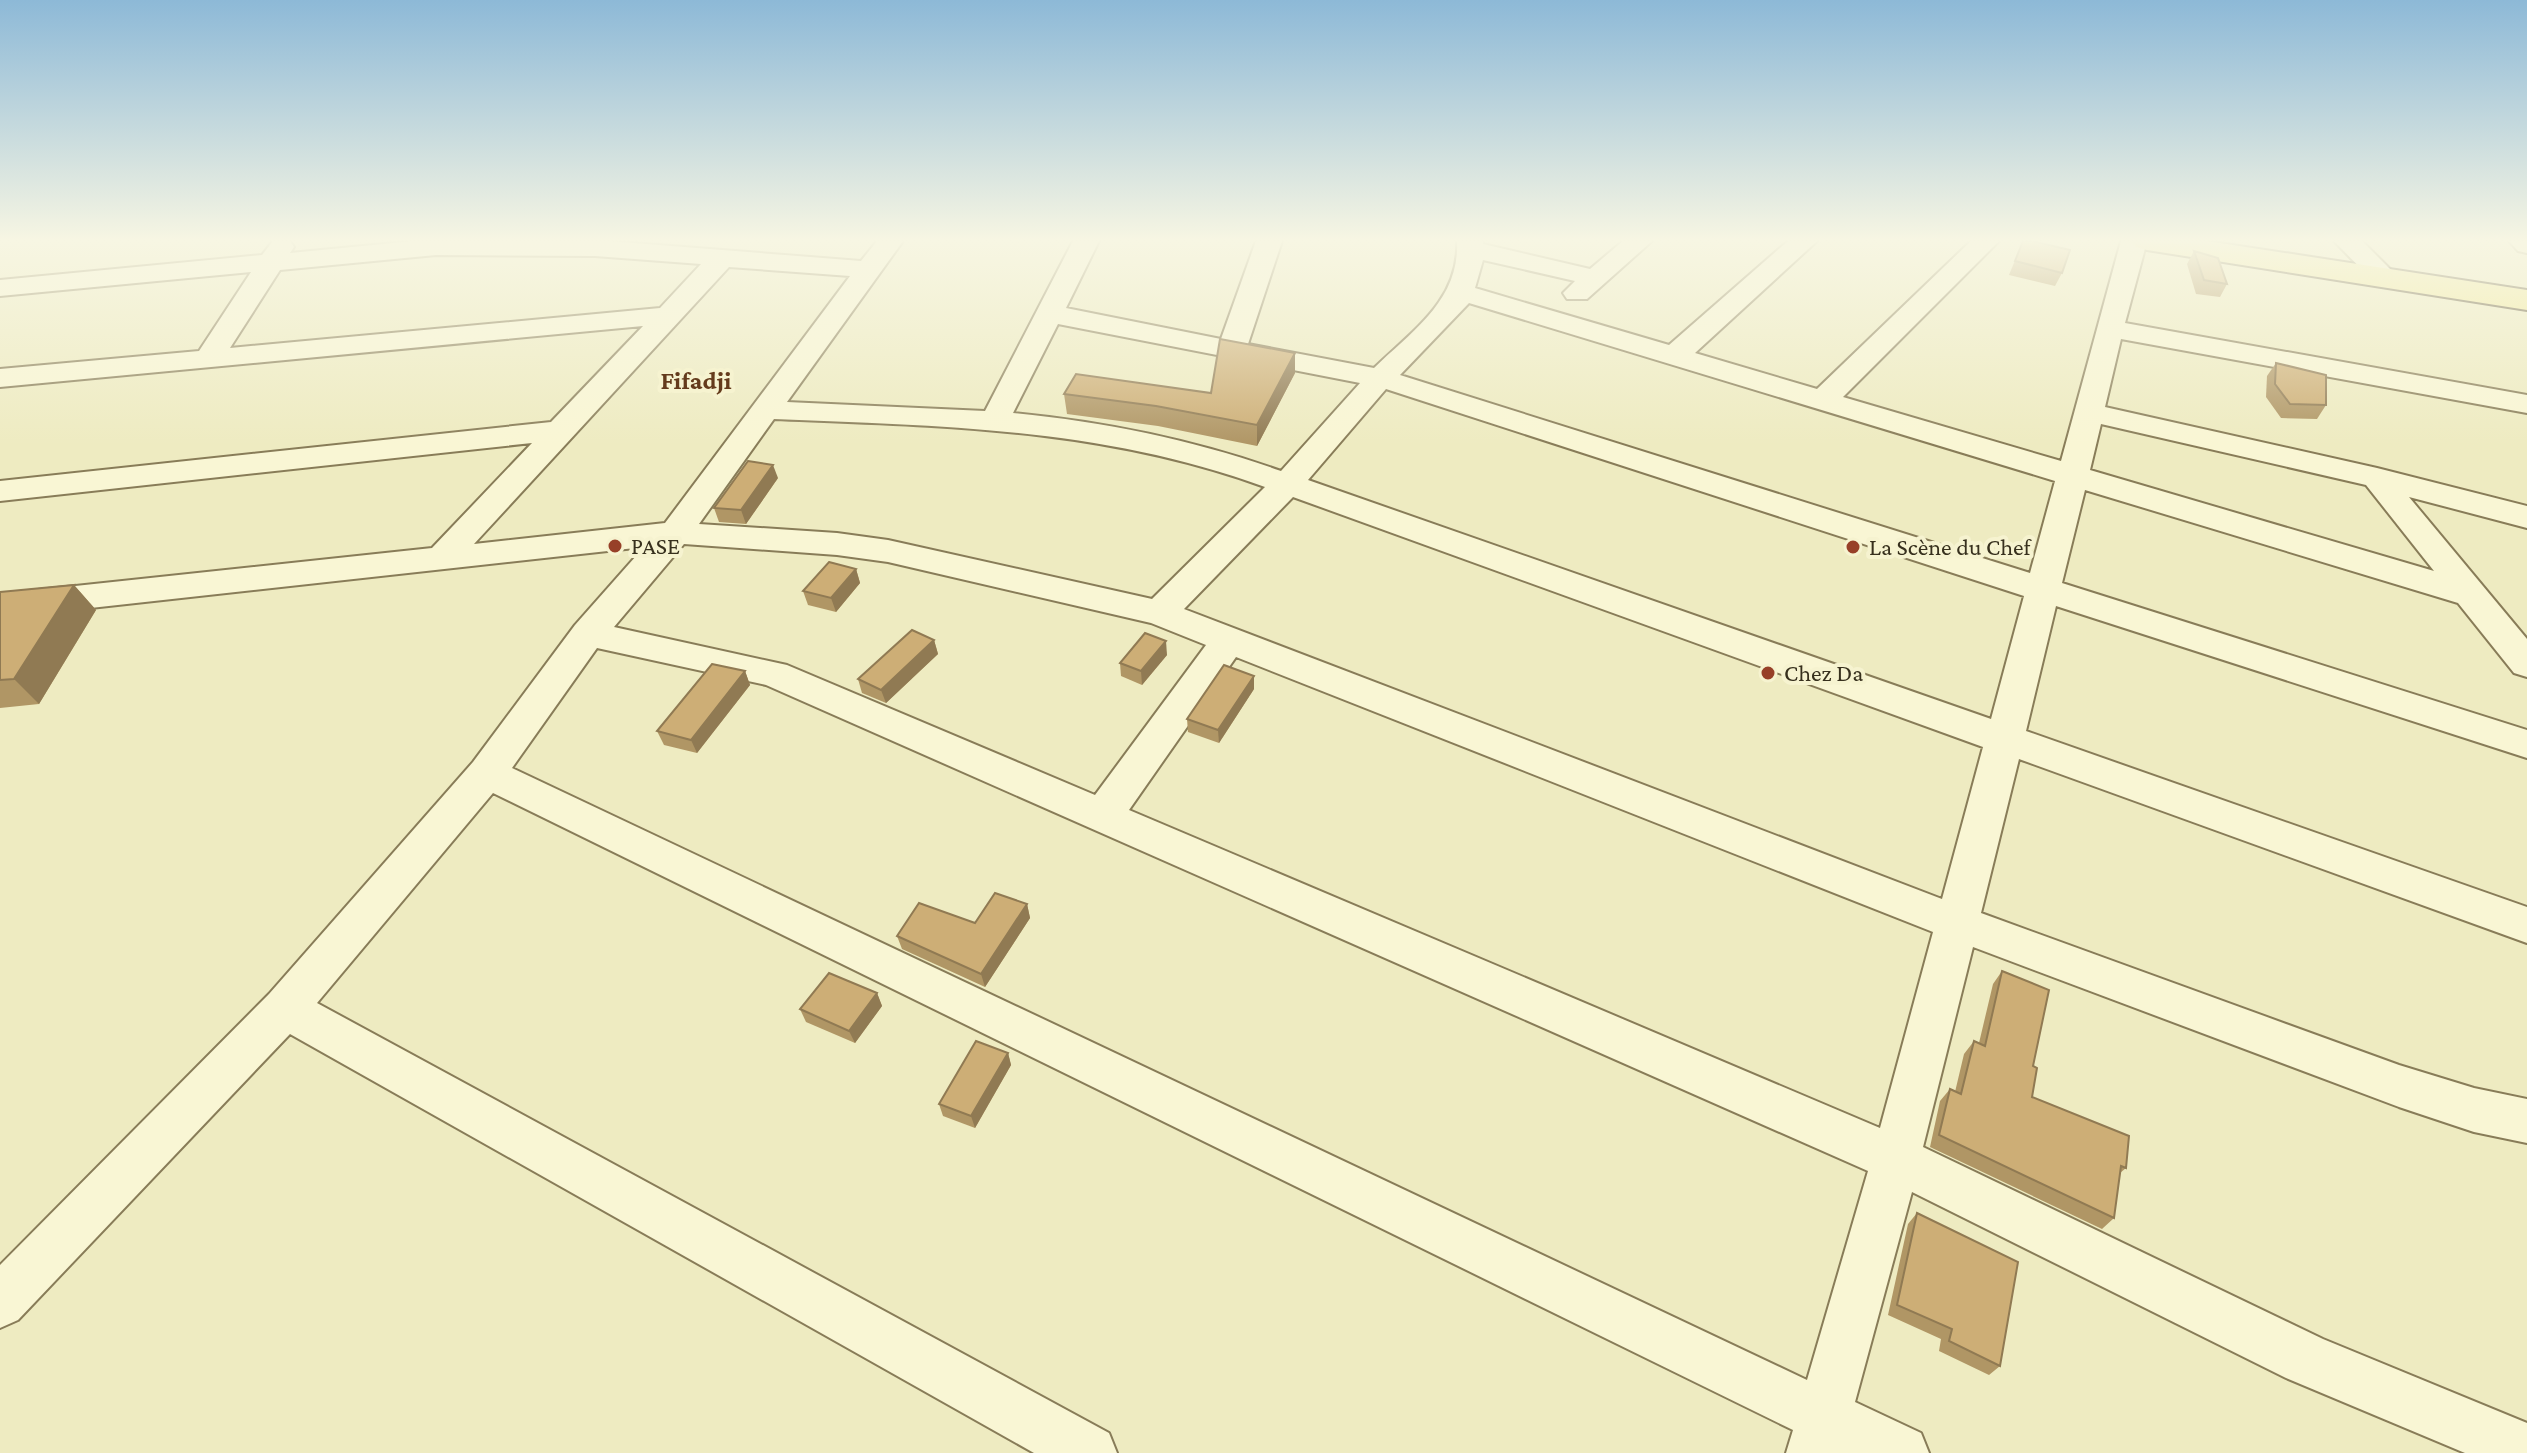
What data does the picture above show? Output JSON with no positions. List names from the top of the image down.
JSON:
{
  "districts": ["Fifadji"],
  "places": ["PASE", "La Scène du Chef", "Chez Da"]
}
